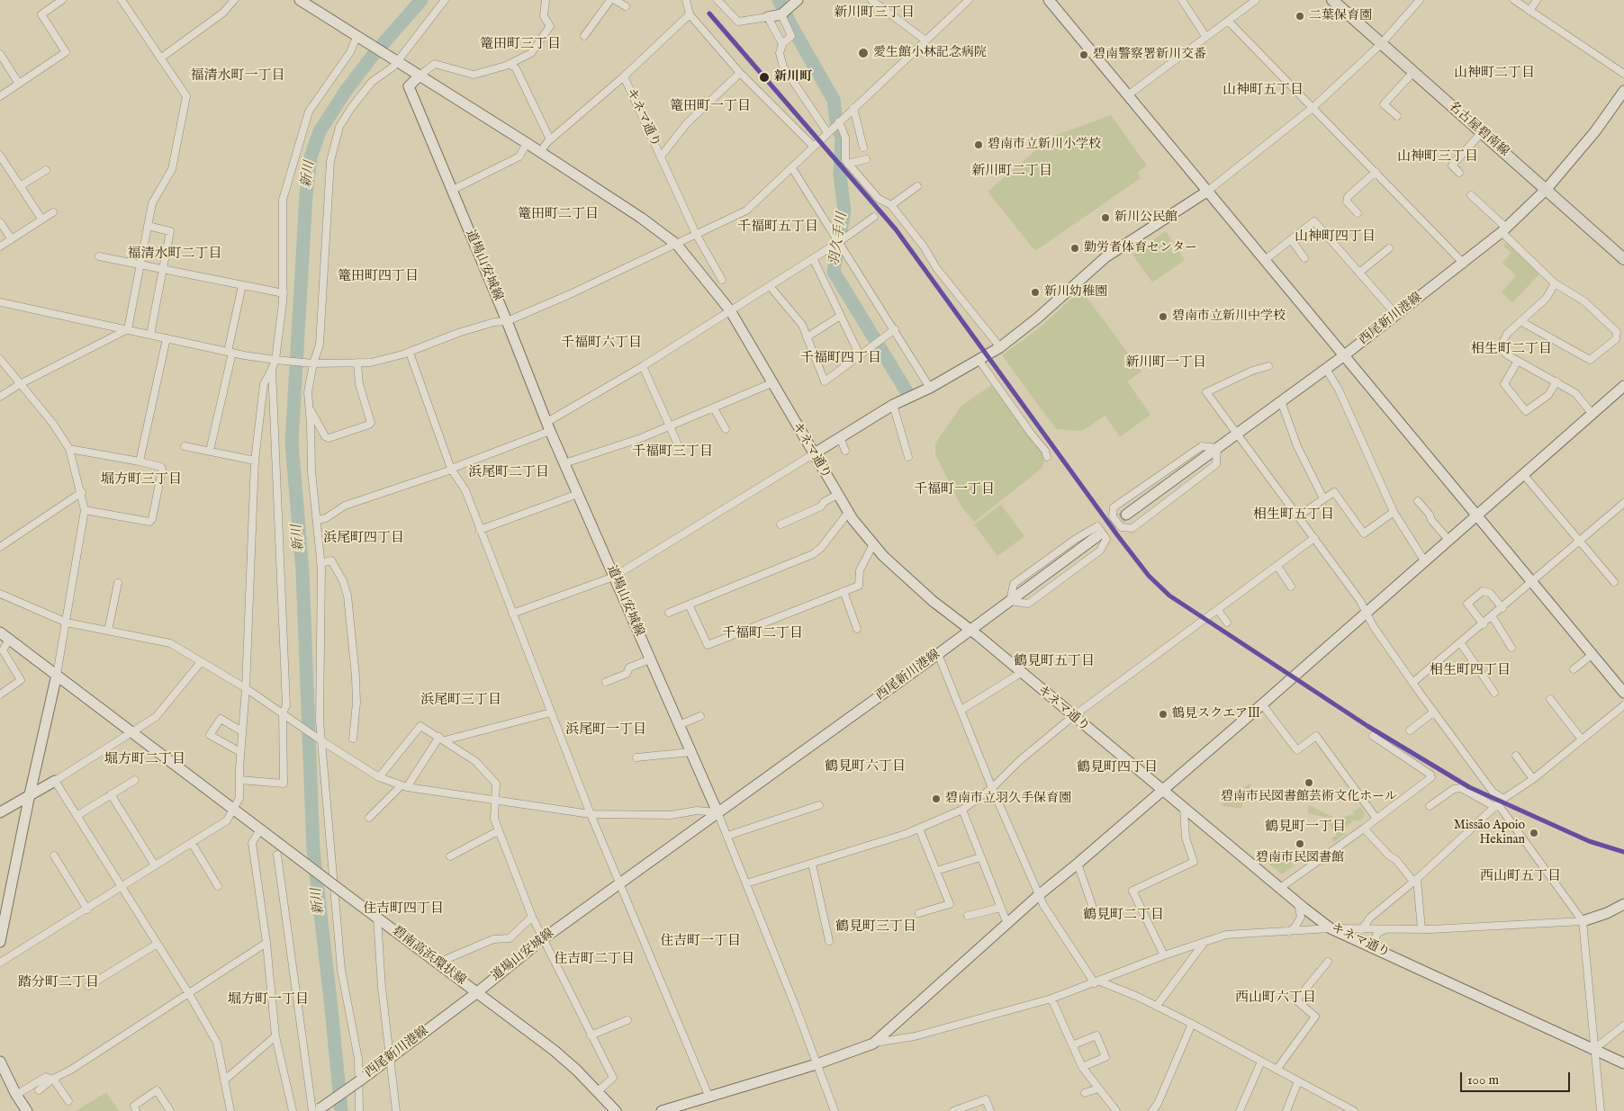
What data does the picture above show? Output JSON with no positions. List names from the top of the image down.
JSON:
{
  "streets": {
    "main road": ["名古屋碧南線"],
    "street": [
      "キネマ通り",
      "道場山安城線",
      "西尾新川港線",
      "碧南高浜環状線"
    ]
  },
  "crossings": [
    ["キネマ通り", "道場山安城線"],
    ["キネマ通り", "西尾新川港線"],
    ["名古屋碧南線", "西尾新川港線"],
    ["道場山安城線", "西尾新川港線"],
    ["道場山安城線", "碧南高浜環状線"],
    ["西尾新川港線", "碧南高浜環状線"]
  ],
  "districts": [
    "新川町三丁目",
    "篭田町三丁目",
    "山神町二丁目",
    "福清水町一丁目",
    "山神町五丁目",
    "篭田町一丁目",
    "山神町三丁目",
    "新川町二丁目",
    "篭田町二丁目",
    "千福町五丁目",
    "山神町四丁目",
    "福清水町二丁目",
    "篭田町四丁目",
    "千福町六丁目",
    "相生町二丁目",
    "千福町四丁目",
    "新川町一丁目",
    "千福町三丁目",
    "浜尾町二丁目",
    "堀方町三丁目",
    "千福町一丁目",
    "相生町五丁目",
    "浜尾町四丁目",
    "千福町二丁目",
    "鶴見町五丁目",
    "相生町四丁目",
    "浜尾町三丁目",
    "浜尾町一丁目",
    "堀方町二丁目",
    "鶴見町六丁目",
    "鶴見町四丁目",
    "鶴見町一丁目",
    "西山町五丁目",
    "住吉町四丁目",
    "鶴見町二丁目",
    "鶴見町三丁目",
    "住吉町一丁目",
    "住吉町二丁目",
    "踏分町二丁目",
    "西山町六丁目",
    "堀方町一丁目"
  ],
  "water": ["新川", "羽久手川"],
  "places": [
    "二葉保育園",
    "愛生館小林記念病院",
    "碧南警察署新川交番",
    "新川町",
    "碧南市立新川小学校",
    "新川公民館",
    "勤労者体育センター",
    "新川幼稚園",
    "碧南市立新川中学校",
    "鶴見スクエアⅢ",
    "碧南市民図書館芸術文化ホール",
    "碧南市立羽久手保育園",
    "Missão Apoio Hekinan",
    "碧南市民図書館"
  ],
  "scale_bar": "100 m"
}
